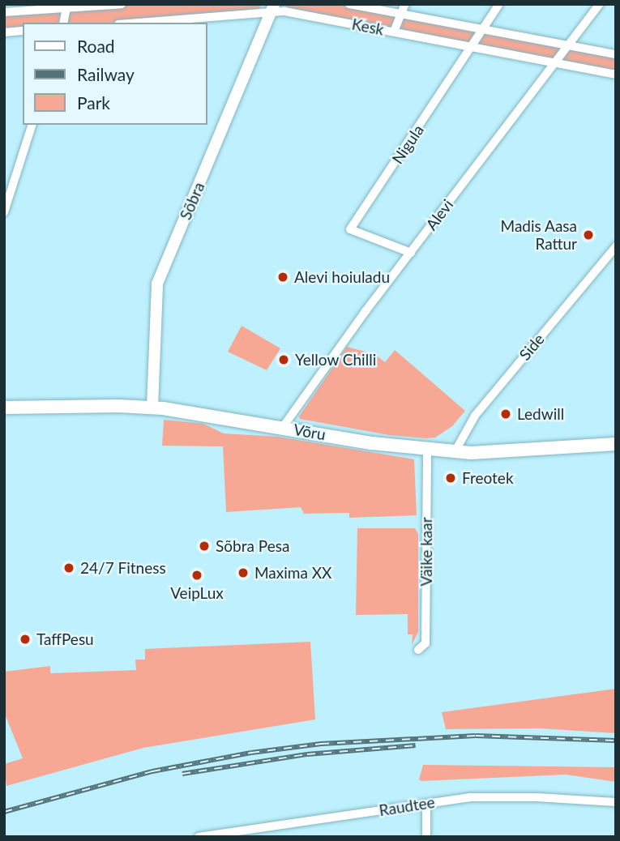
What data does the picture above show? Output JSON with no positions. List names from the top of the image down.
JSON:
{
  "streets": {
    "main road": ["Võru"],
    "street": [
      "Kesk",
      "Nigula",
      "Sõbra",
      "Alevi",
      "Side",
      "Väike kaar",
      "Raudtee"
    ]
  },
  "crossings": [
    ["Kesk", "Nigula"],
    ["Kesk", "Sõbra"],
    ["Kesk", "Alevi"],
    ["Nigula", "Alevi"],
    ["Sõbra", "Võru"],
    ["Alevi", "Võru"],
    ["Side", "Võru"],
    ["Võru", "Väike kaar"]
  ],
  "places": [
    "Madis Aasa Rattur",
    "Alevi hoiuladu",
    "Yellow Chilli",
    "Ledwill",
    "Freotek",
    "Sõbra Pesa",
    "24/7 Fitness",
    "Maxima XX",
    "VeipLux",
    "TaffPesu"
  ],
  "legend": ["Road", "Railway", "Park"]
}
